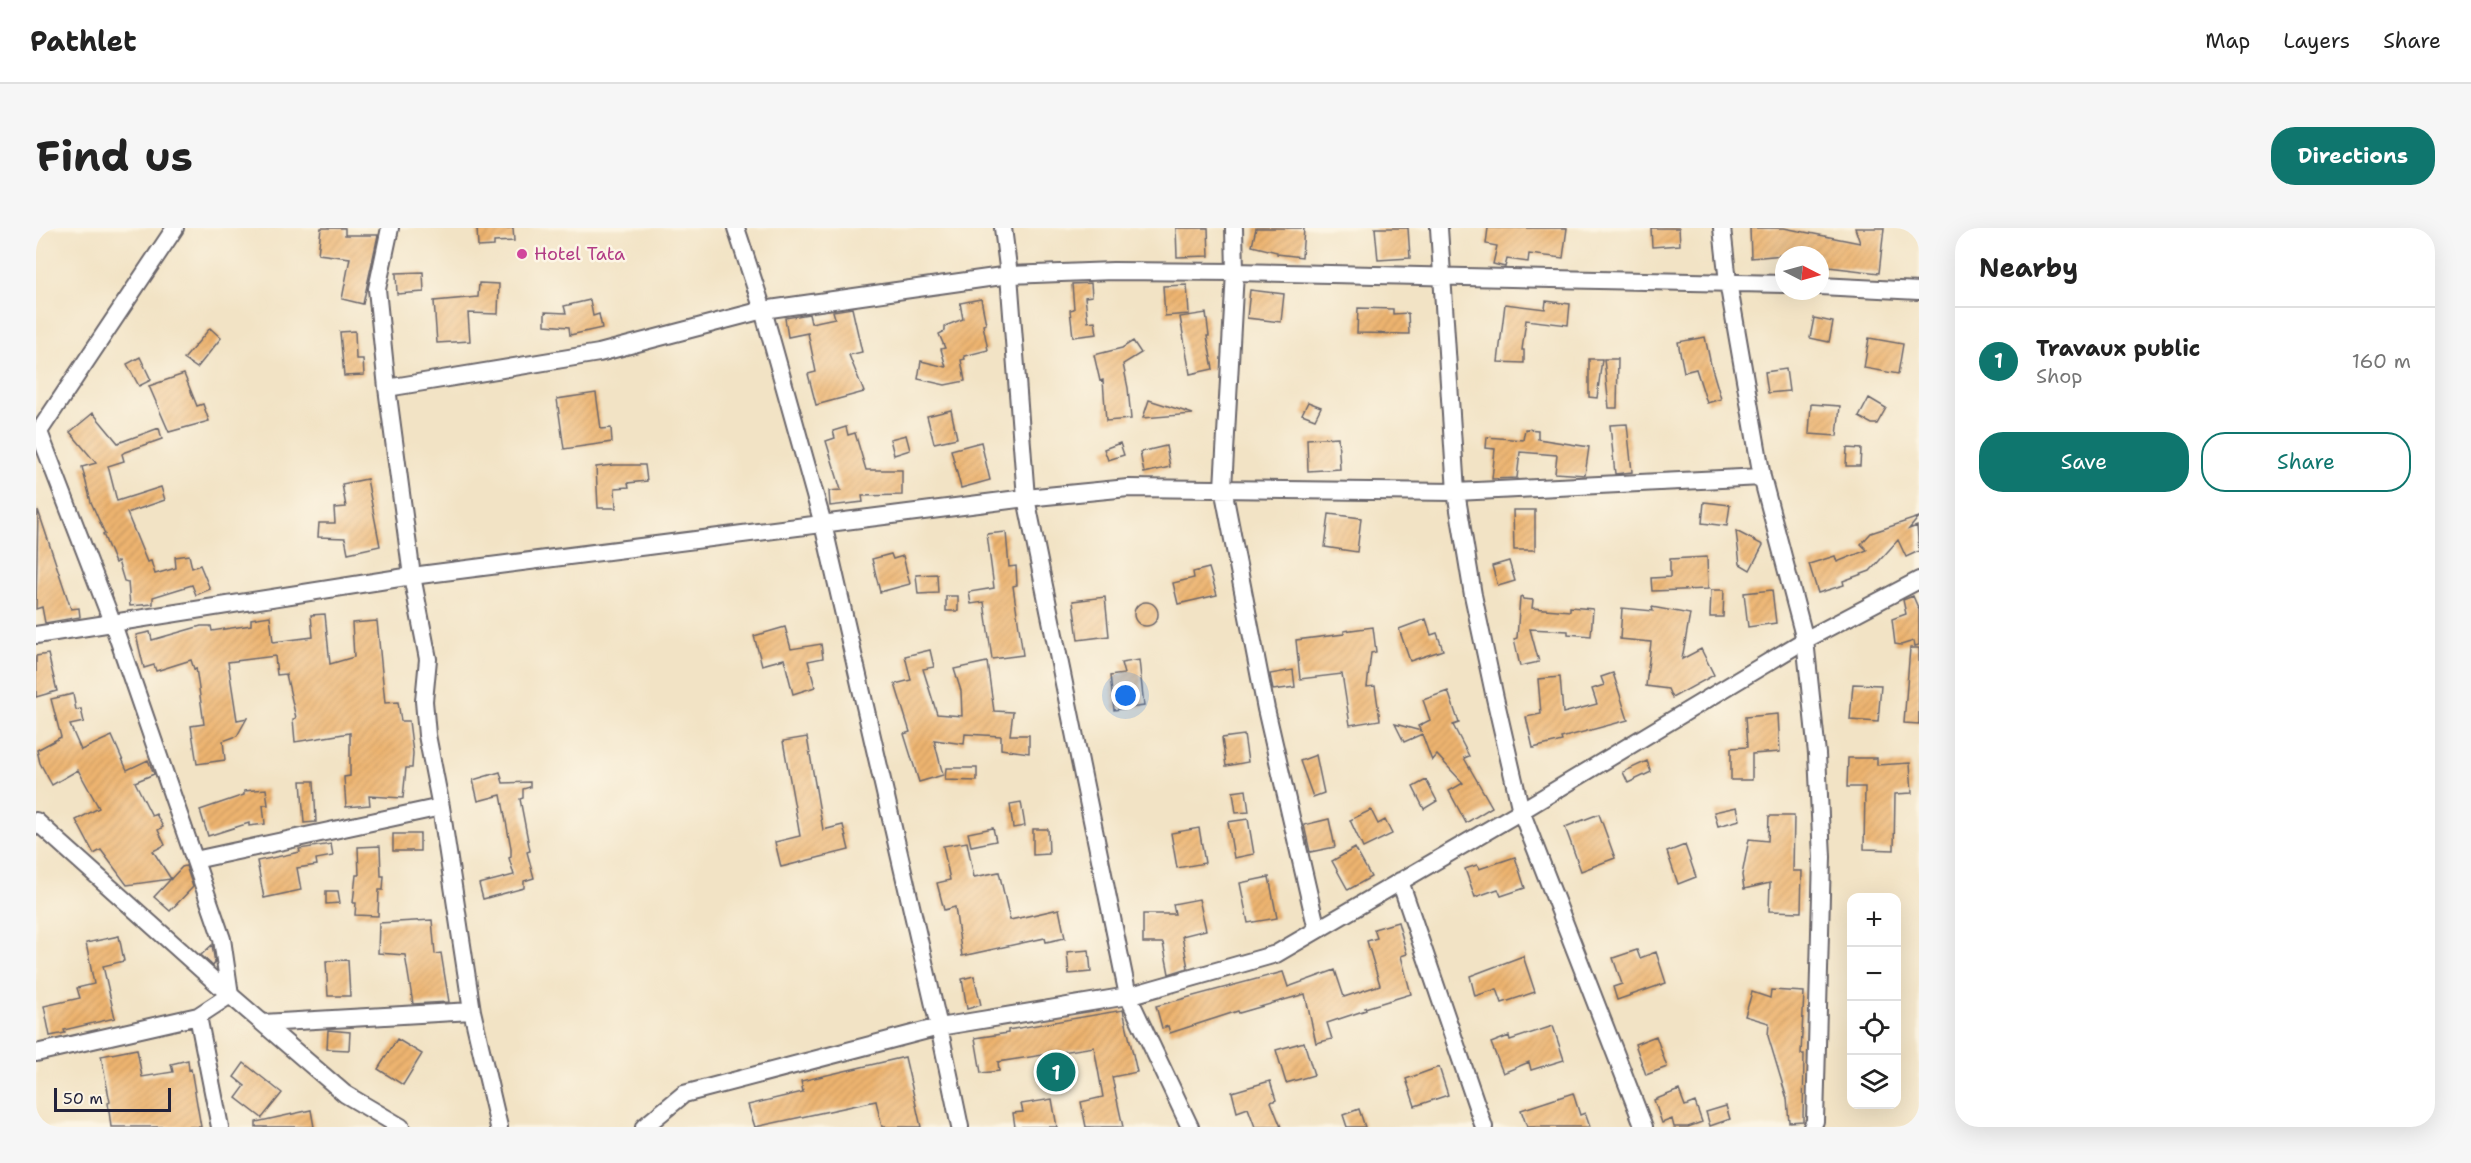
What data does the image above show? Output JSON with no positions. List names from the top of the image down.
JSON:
{
  "places": ["Hotel Tata"],
  "scale_bar": "50 m",
  "north": "right",
  "page": {
    "header": "Pathlet",
    "nav": ["Map", "Layers", "Share"],
    "buttons": [
      "Directions",
      ["Save", "Share"]
    ],
    "title": "Find us",
    "heading": "Nearby",
    "list": [
      {
        "mark": "1",
        "name": "Travaux public",
        "note": "Shop",
        "value": "160 m"
      }
    ],
    "map_buttons": ["+", "−"],
    "pins": "1",
    "scale": "50 m"
  }
}
